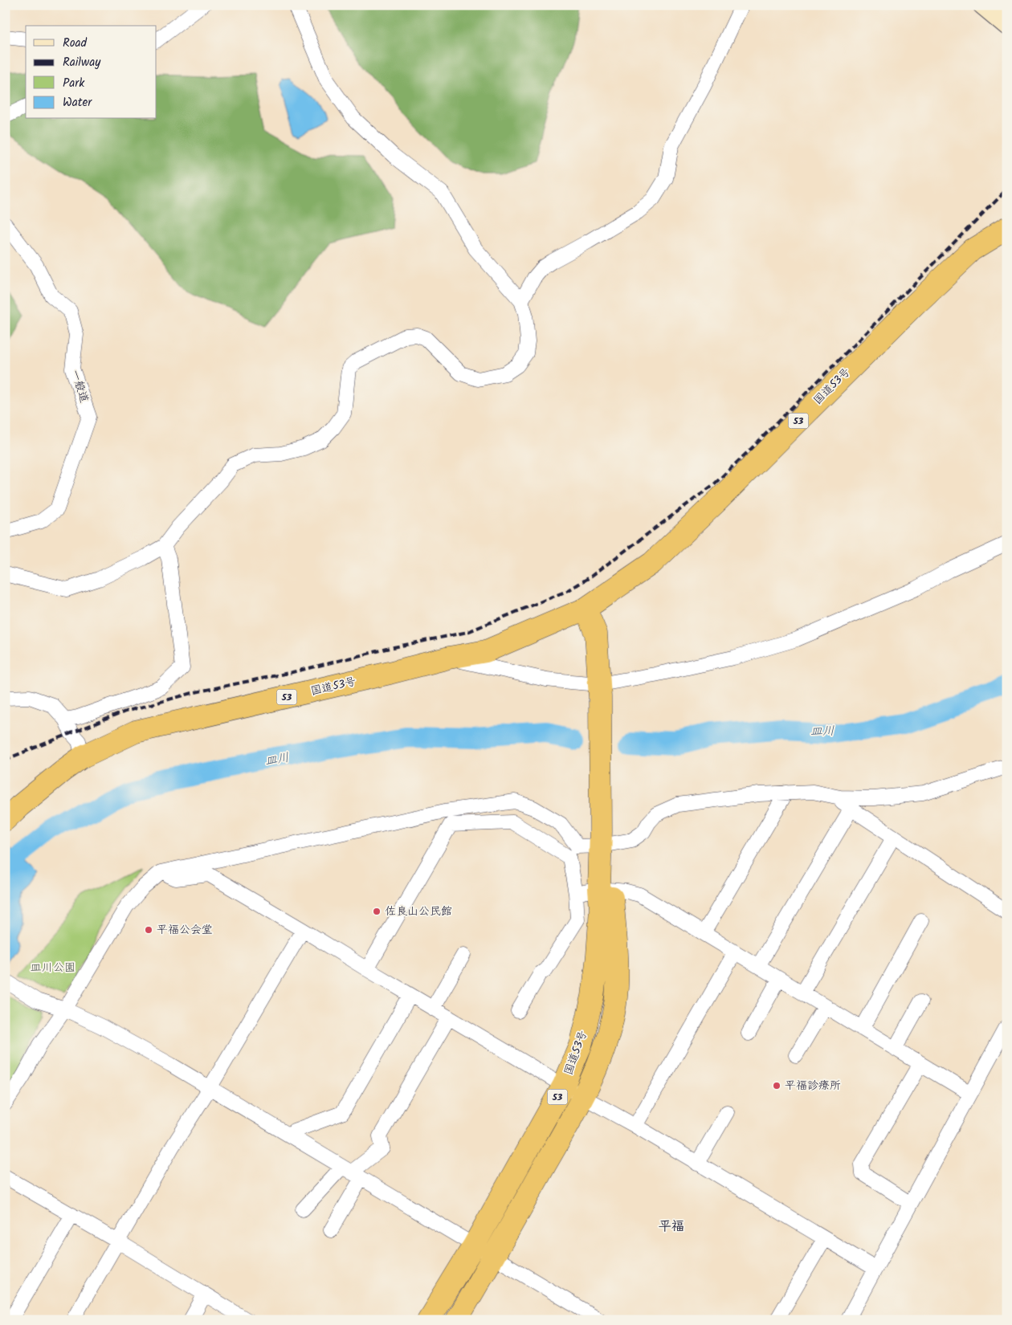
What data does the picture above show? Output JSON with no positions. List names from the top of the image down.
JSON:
{
  "streets": {
    "highway": ["国道53号", "53"],
    "street": ["一般道"]
  },
  "districts": ["平福"],
  "water": ["皿川"],
  "parks": ["皿川公園"],
  "places": ["佐良山公民館", "平福公会堂", "平福診療所"],
  "legend": [
    "Road",
    "Railway",
    "Park",
    "Water"
  ]
}
